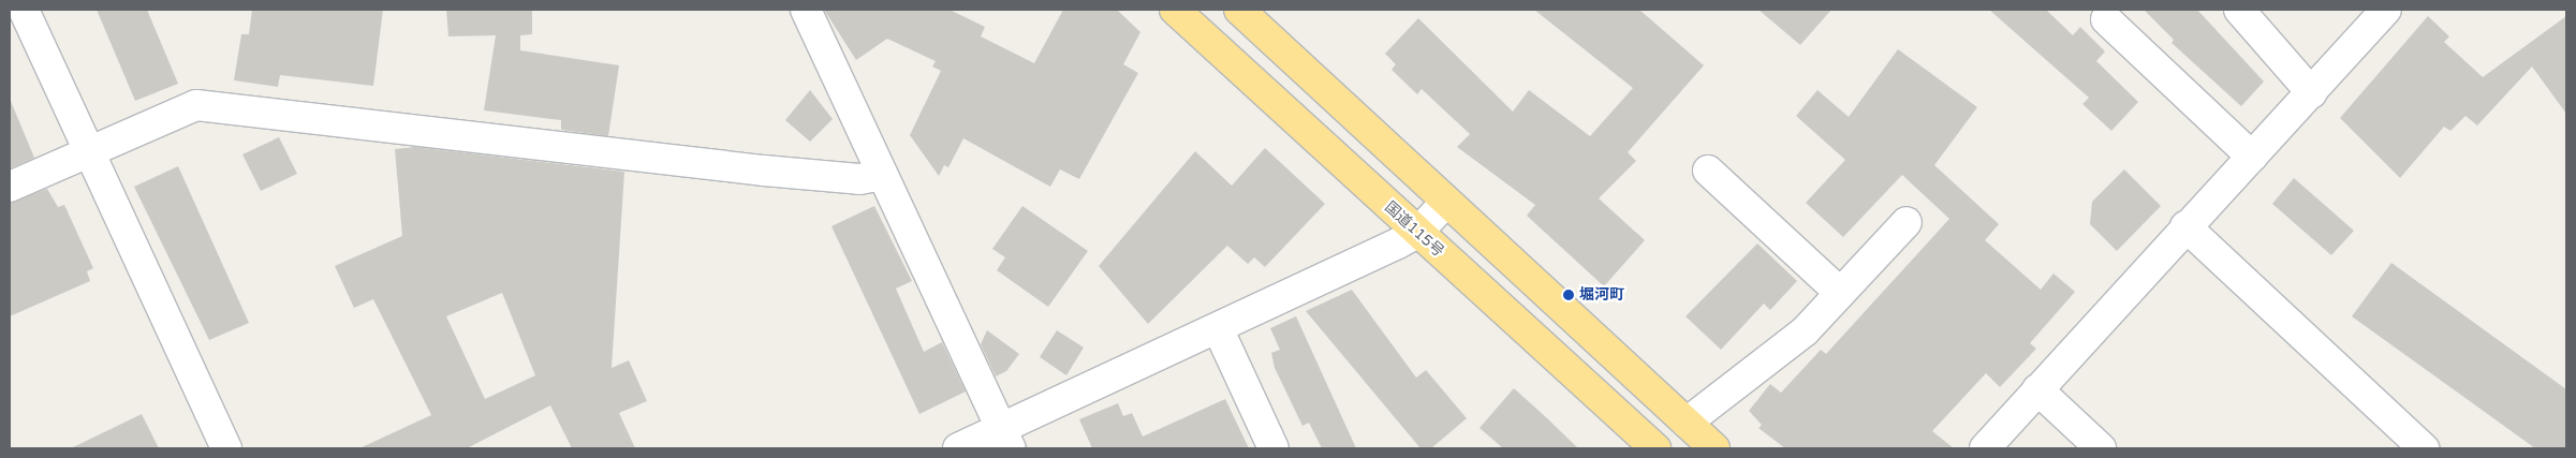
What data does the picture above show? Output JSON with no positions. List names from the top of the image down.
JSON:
{
  "streets": {
    "highway": ["国道115号"]
  },
  "places": ["堀河町"]
}
